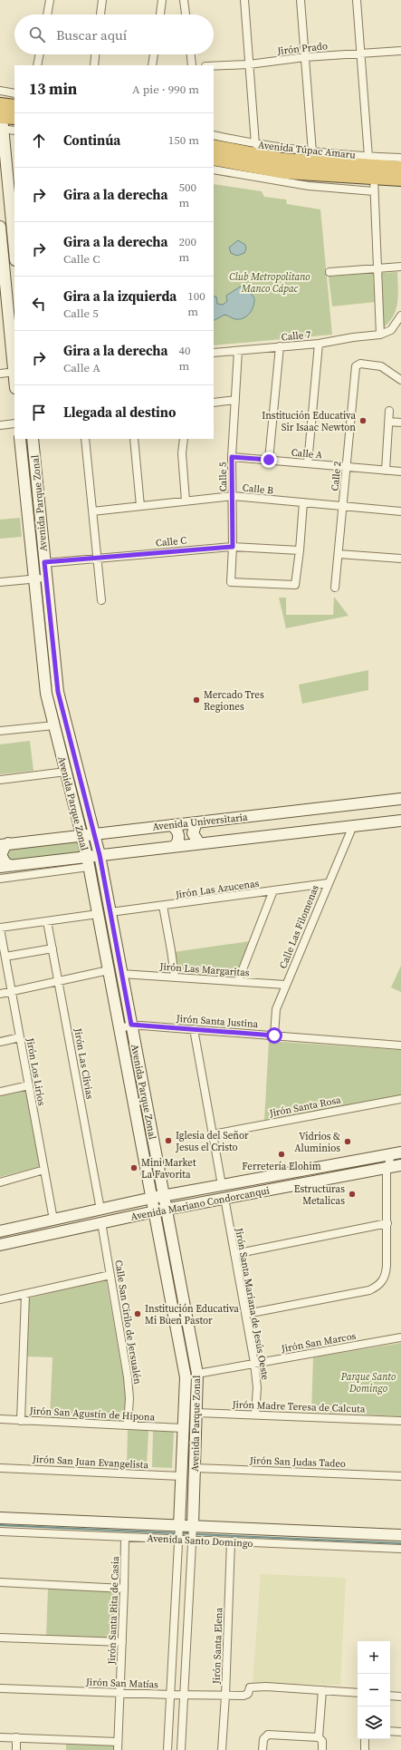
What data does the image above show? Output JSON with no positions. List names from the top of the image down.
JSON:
{
  "streets": {
    "highway": ["Avenida Túpac Amaru"],
    "main road": [
      "Avenida Parque Zonal",
      "Avenida Universitaria",
      "Avenida Mariano Condorcanqui",
      "Avenida Santo Domingo"
    ],
    "street": [
      "Jirón Prado",
      "Calle 7",
      "Calle A",
      "Calle 2",
      "Calle 5",
      "Calle B",
      "Calle C",
      "Jirón Las Azucenas",
      "Calle Las Filomenas",
      "Jirón Las Margaritas",
      "Jirón Santa Justina",
      "Jirón Las Clivias",
      "Jirón Los Lirios",
      "Jirón Santa Rosa",
      "Jirón Santa Mariana de Jesús Oeste",
      "Calle San Cirilo de Jersualén",
      "Jirón San Marcos",
      "Jirón Madre Teresa de Calcuta",
      "Jirón San Agustín de Hipona",
      "Jirón San Juan Evangelista",
      "Jirón San Judas Tadeo",
      "Jirón Santa Rita de Casia",
      "Jirón Santa Elena",
      "Jirón San Matías"
    ]
  },
  "crossings": [
    ["Calle 7", "Calle 5"],
    ["Calle A", "Calle 2"],
    ["Calle A", "Calle 5"],
    ["Calle 2", "Calle B"],
    ["Calle 5", "Calle B"],
    ["Calle 5", "Calle C"],
    ["Avenida Parque Zonal", "Calle C"],
    ["Avenida Parque Zonal", "Avenida Universitaria"],
    ["Avenida Parque Zonal", "Jirón Las Azucenas"],
    ["Avenida Parque Zonal", "Jirón Las Margaritas"],
    ["Avenida Parque Zonal", "Jirón Santa Justina"],
    ["Avenida Parque Zonal", "Avenida Mariano Condorcanqui"],
    ["Avenida Parque Zonal", "Jirón San Marcos"],
    ["Avenida Parque Zonal", "Jirón Madre Teresa de Calcuta"],
    ["Avenida Parque Zonal", "Jirón San Agustín de Hipona"],
    ["Avenida Parque Zonal", "Jirón San Juan Evangelista"],
    ["Avenida Parque Zonal", "Jirón San Judas Tadeo"],
    ["Avenida Parque Zonal", "Avenida Santo Domingo"],
    ["Avenida Parque Zonal", "Jirón San Matías"],
    ["Jirón Las Azucenas", "Calle Las Filomenas"],
    ["Calle Las Filomenas", "Jirón Las Margaritas"],
    ["Calle Las Filomenas", "Jirón Santa Justina"],
    ["Jirón Las Clivias", "Avenida Mariano Condorcanqui"],
    ["Jirón Los Lirios", "Avenida Mariano Condorcanqui"],
    ["Avenida Mariano Condorcanqui", "Jirón Santa Mariana de Jesús Oeste"],
    ["Avenida Mariano Condorcanqui", "Calle San Cirilo de Jersualén"],
    ["Jirón Santa Mariana de Jesús Oeste", "Jirón San Marcos"],
    ["Jirón Santa Mariana de Jesús Oeste", "Jirón Madre Teresa de Calcuta"],
    ["Calle San Cirilo de Jersualén", "Jirón San Agustín de Hipona"],
    ["Avenida Santo Domingo", "Jirón Santa Rita de Casia"],
    ["Avenida Santo Domingo", "Jirón Santa Elena"],
    ["Jirón Santa Rita de Casia", "Jirón San Matías"],
    ["Jirón Santa Elena", "Jirón San Matías"]
  ],
  "parks": ["Club Metropolitano Manco Cápac", "Parque Santo Domingo"],
  "places": [
    "Institución Educativa Sir Isaac Newton",
    "Mercado Tres Regiones",
    "Iglesia del Señor Jesus el Cristo",
    "Vidrios & Aluminios",
    "Ferretería Elohim",
    "Mini Market La Favorita",
    "Estructuras Metalicas",
    "Institución Educativa Mi Buen Pastor"
  ],
  "page": {
    "search": "Buscar aquí",
    "heading": ["13 min", "A pie · 990 m"],
    "list": [
      ["Continúa", "150 m"],
      ["Gira a la derecha", "500 m"],
      ["Gira a la derecha", "Calle C", "200 m"],
      ["Gira a la izquierda", "Calle 5", "100 m"],
      ["Gira a la derecha", "Calle A", "40 m"],
      "Llegada al destino"
    ],
    "map_buttons": ["+", "−"]
  }
}
